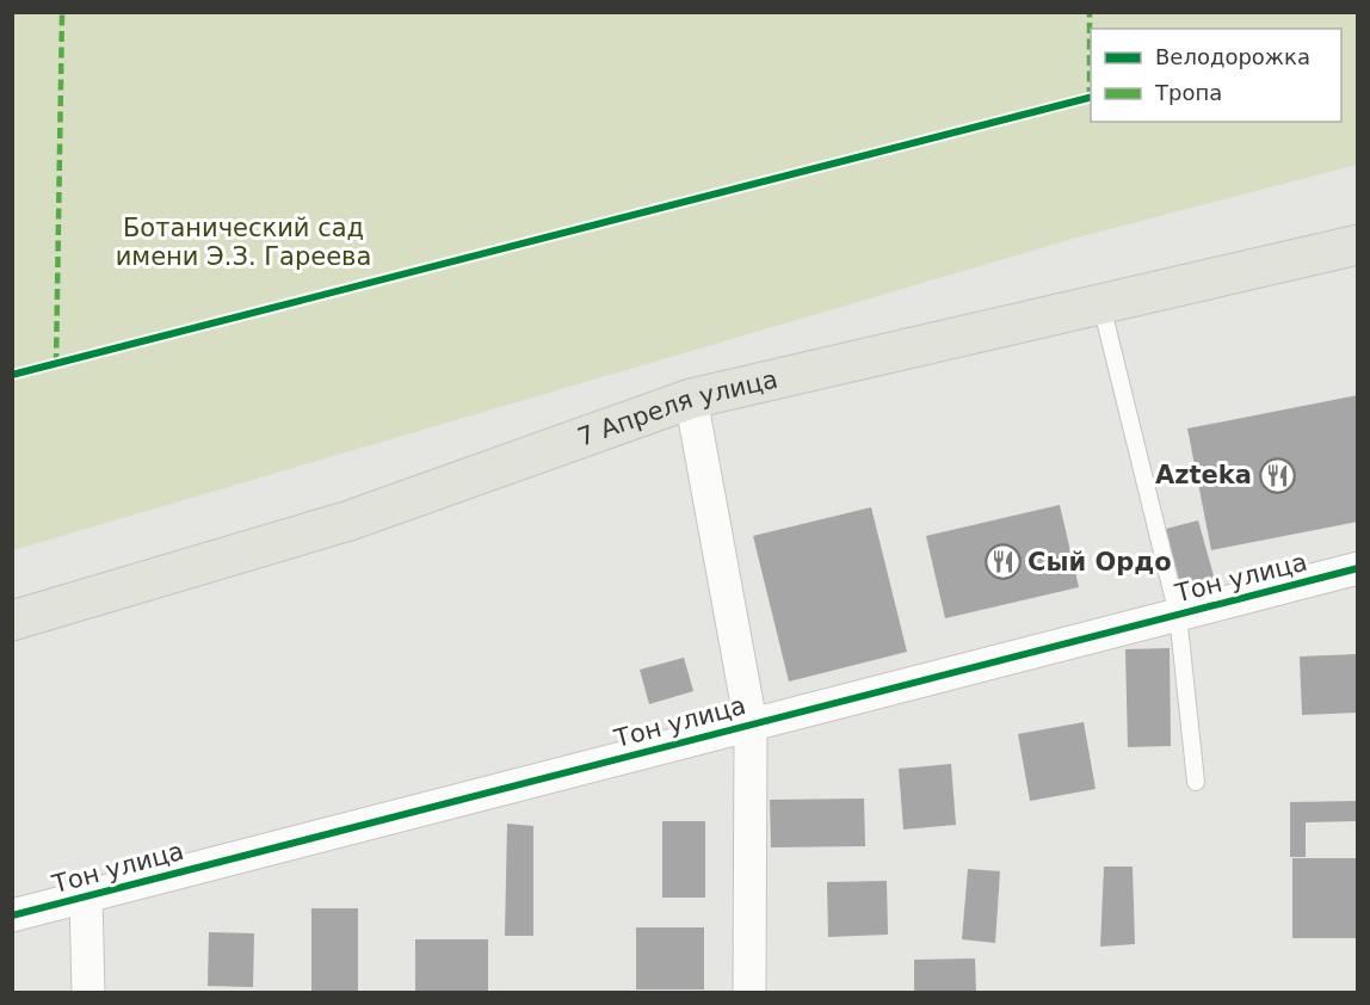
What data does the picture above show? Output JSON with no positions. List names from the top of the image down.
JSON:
{
  "streets": {
    "main road": ["7 Апреля улица"],
    "street": ["Тон улица"]
  },
  "parks": ["Ботанический сад имени Э.З. Гареева"],
  "places": {
    "restaurant": ["Azteka", "Сый Ордо"]
  },
  "legend": ["Велодорожка", "Тропа"]
}
